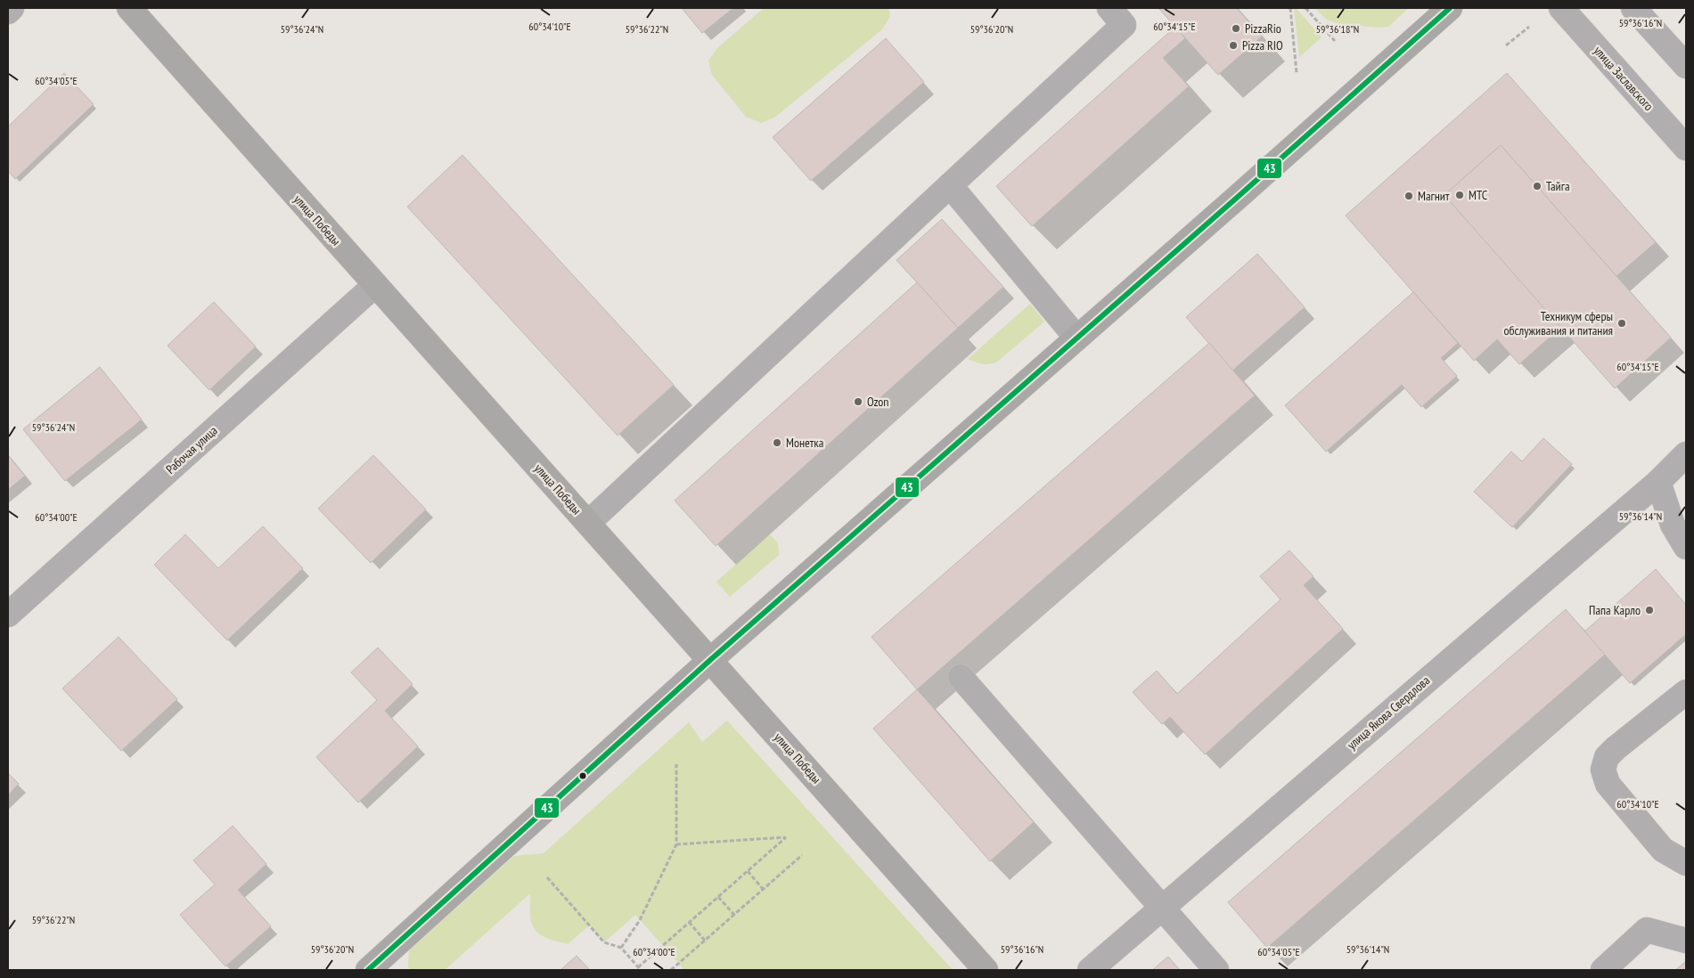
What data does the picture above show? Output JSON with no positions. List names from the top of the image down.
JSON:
{
  "streets": {
    "main road": ["улица Победы"],
    "street": ["улица Заславского", "Рабочая улица", "улица Якова Свердлова"]
  },
  "crossings": [
    ["улица Победы", "Рабочая улица"]
  ],
  "places": [
    "PizzaRio",
    "Pizza RIO",
    "Тайга",
    "МТС",
    "Магнит",
    "Техникум сферы обслуживания и питания",
    "Ozon",
    "Монетка",
    "Папа Карло"
  ],
  "lines": ["transit line 43"],
  "coordinates": [
    "59°36'16\"N",
    "60°34'10\"E",
    "60°34'15\"E",
    "59°36'24\"N",
    "59°36'22\"N",
    "59°36'20\"N",
    "59°36'18\"N",
    "60°34'05\"E",
    "59°36'14\"N",
    "60°34'00\"E"
  ]
}
